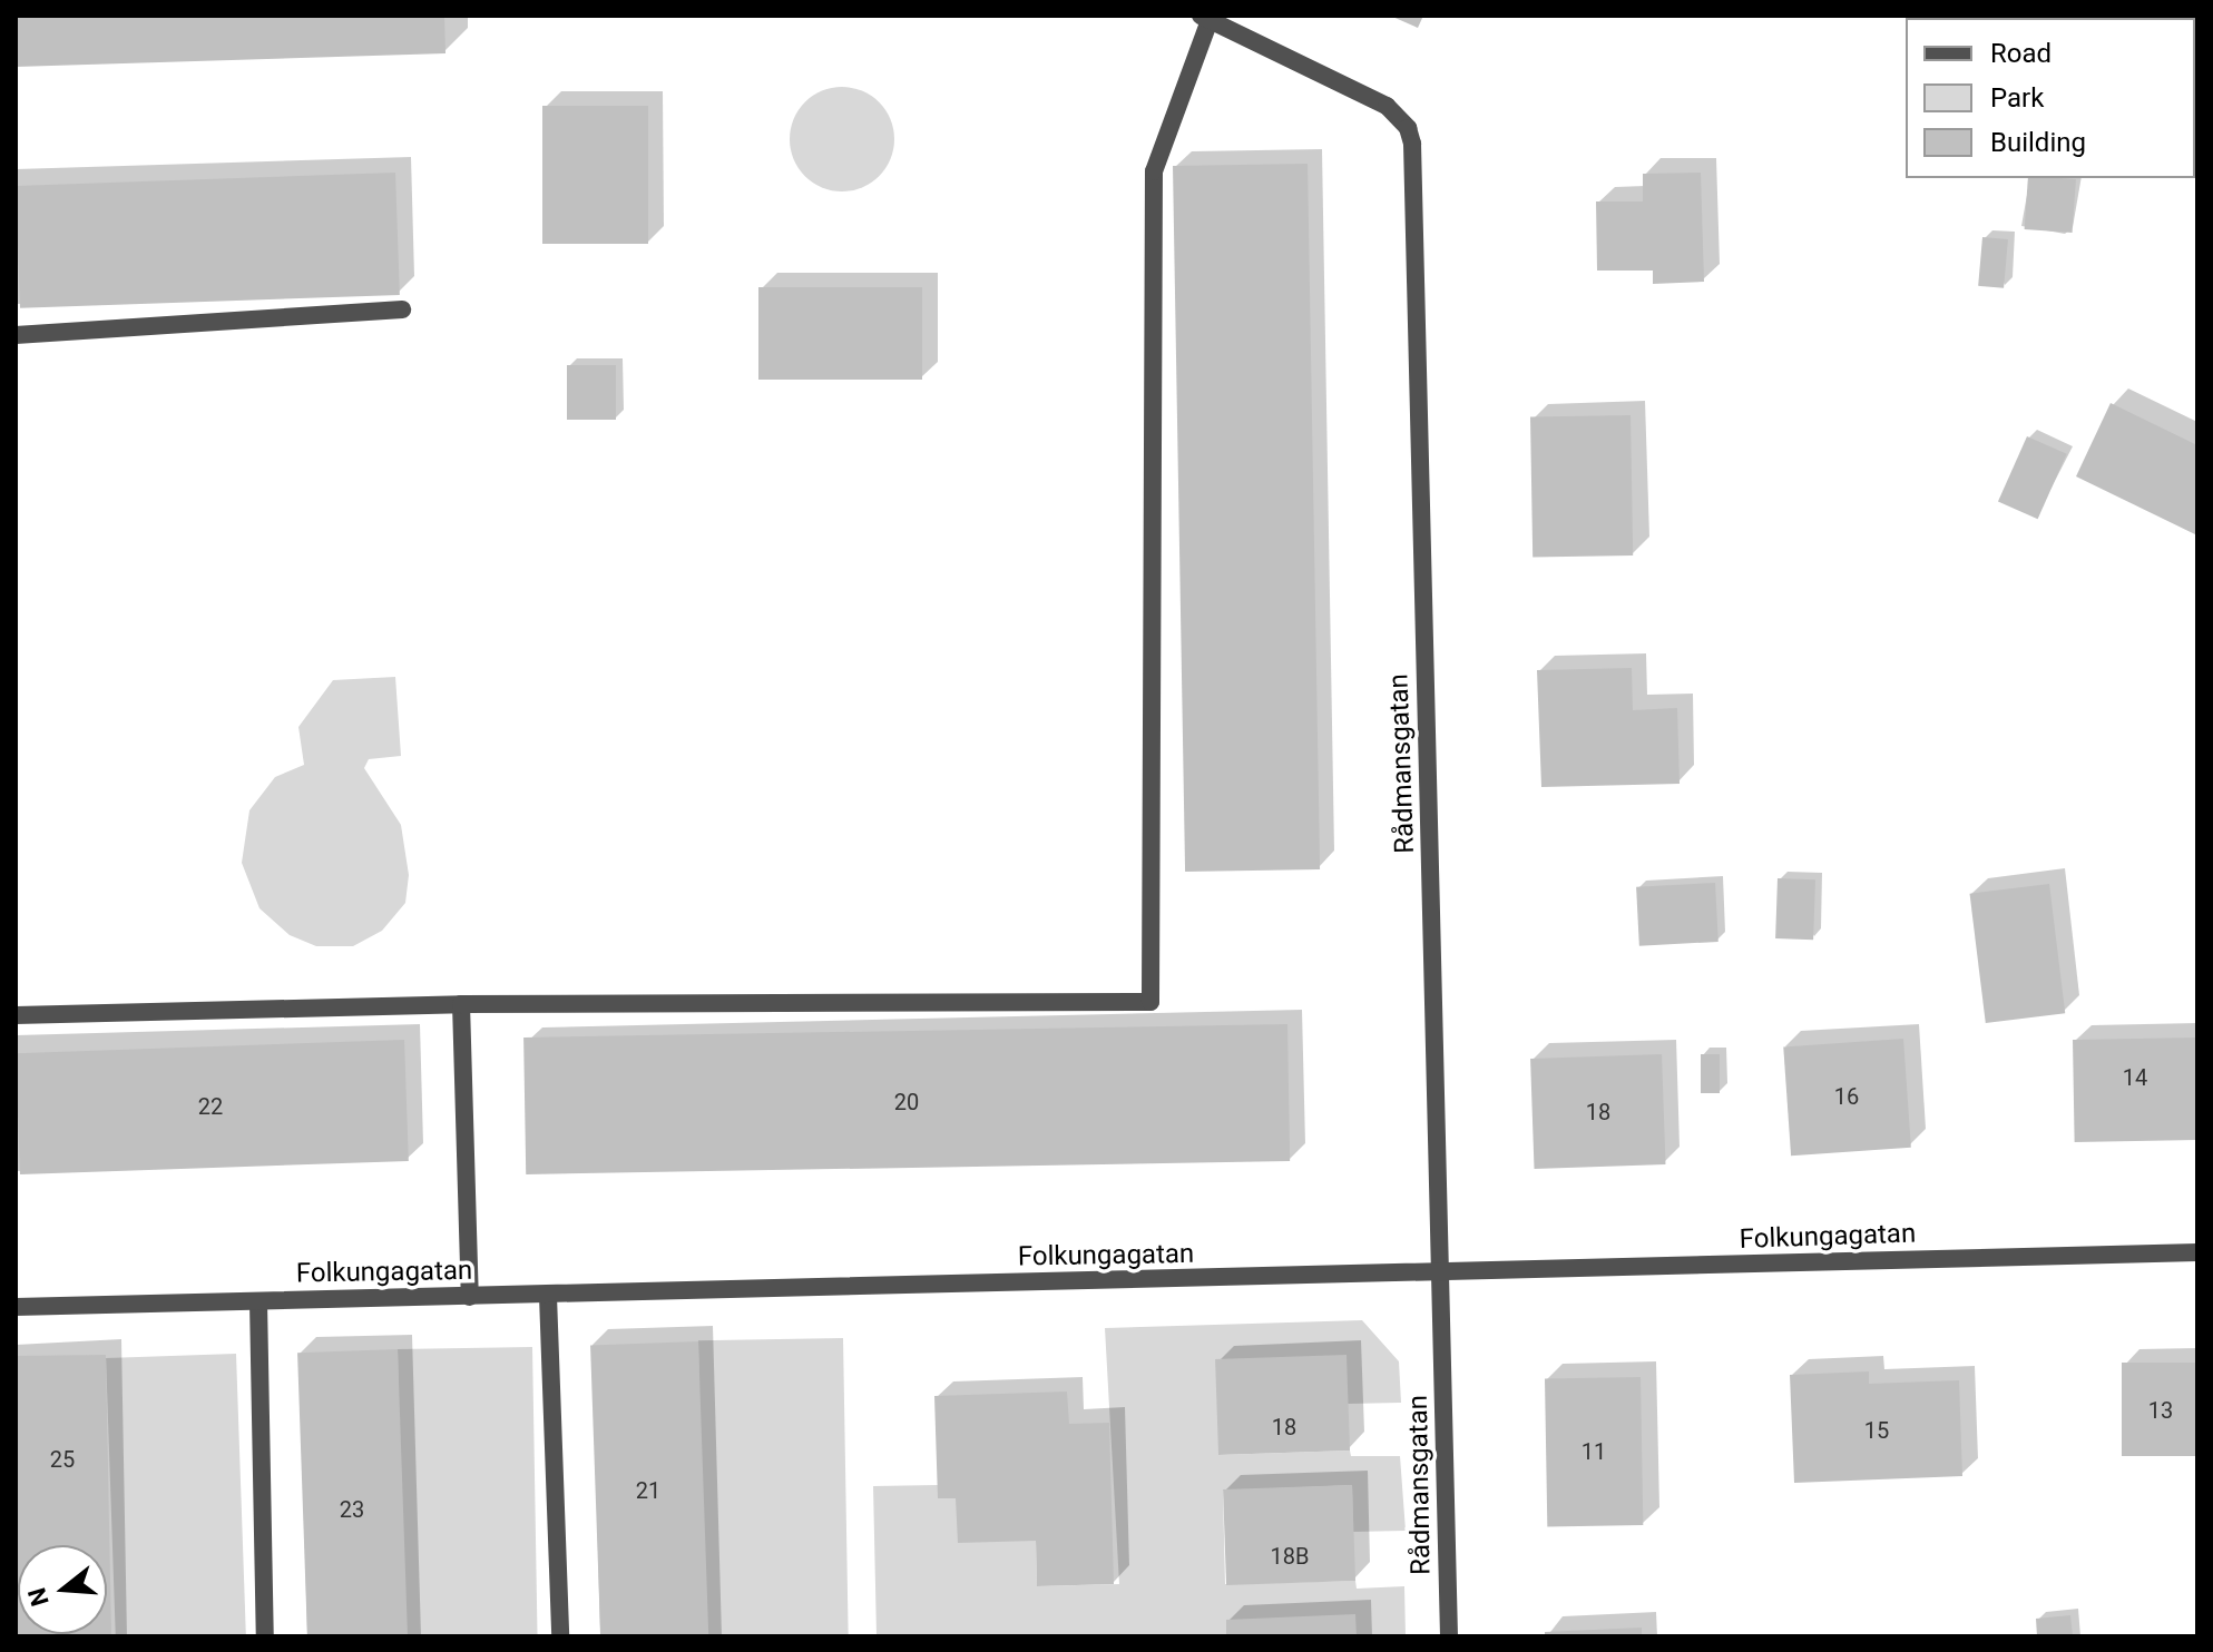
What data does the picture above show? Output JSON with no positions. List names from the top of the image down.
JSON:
{
  "streets": {
    "street": ["Rådmansgatan", "Folkungagatan"]
  },
  "crossings": [
    ["Rådmansgatan", "Folkungagatan"]
  ],
  "house_numbers": [
    "14",
    "16",
    "20",
    "22",
    "18",
    "13",
    "18",
    "15",
    "11",
    "25",
    "21",
    "23",
    "18B"
  ],
  "legend": ["Road", "Park", "Building"],
  "north": "left"
}
